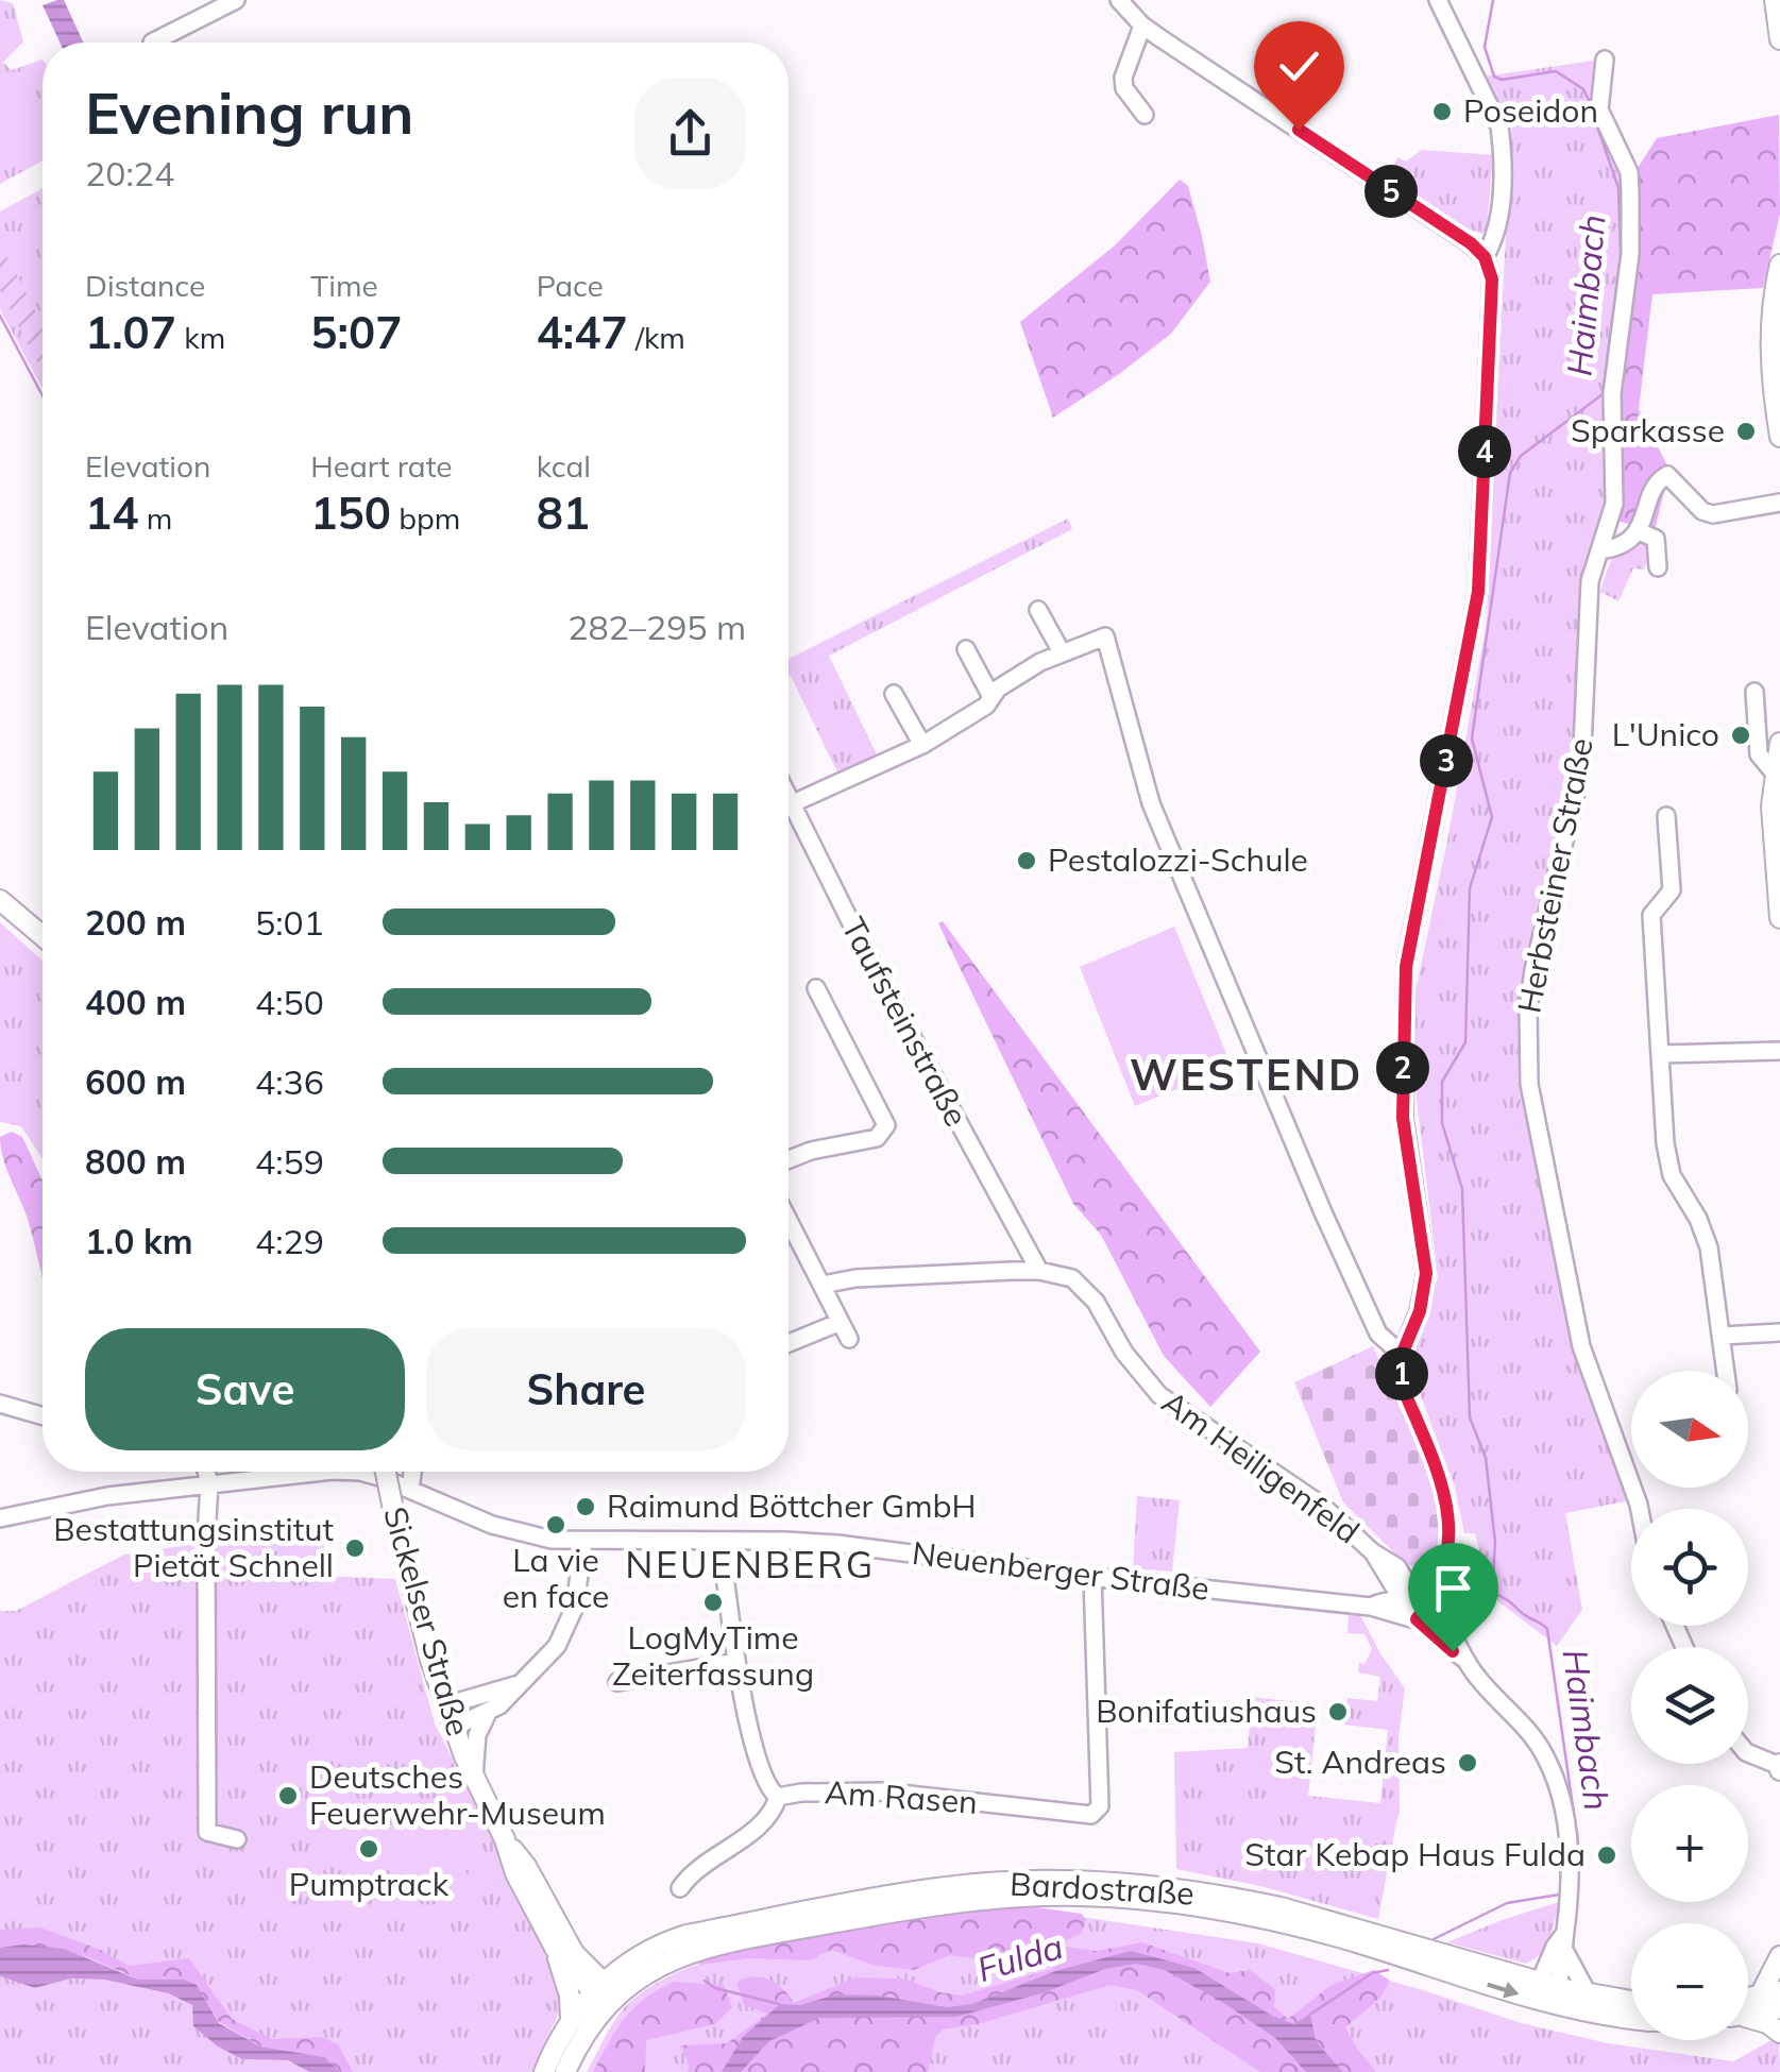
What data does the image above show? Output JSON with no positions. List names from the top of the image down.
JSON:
{
  "streets": {
    "main road": ["Sickelser Straße", "Bardostraße"],
    "street": [
      "Herbsteiner Straße",
      "Taufsteinstraße",
      "Am Heiligenfeld",
      "Neuenberger Straße",
      "Am Rasen"
    ]
  },
  "crossings": [
    ["Taufsteinstraße", "Am Heiligenfeld"],
    ["Am Heiligenfeld", "Neuenberger Straße"],
    ["Neuenberger Straße", "Am Rasen"],
    ["Sickelser Straße", "Bardostraße"]
  ],
  "districts": ["WESTEND", "NEUENBERG"],
  "water": ["Haimbach", "Fulda"],
  "places": [
    "Poseidon",
    "Sparkasse",
    "L'Unico",
    "Pestalozzi-Schule",
    "Raimund Böttcher GmbH",
    "La vie en face",
    "Bestattungsinstitut Pietät Schnell",
    "LogMyTime Zeiterfassung",
    "Bonifatiushaus",
    "St. Andreas",
    "Deutsches Feuerwehr-Museum",
    "Pumptrack",
    "Star Kebap Haus Fulda"
  ],
  "north": "right",
  "page": {
    "heading": ["Evening run", "20:24"],
    "pins": [
      "5",
      "4",
      "3",
      "2",
      "1"
    ],
    "stats": [
      ["Distance", "1.07 km"],
      ["Time", "5:07"],
      ["Pace", "4:47 /km"],
      ["Elevation", "14 m"],
      ["Heart rate", "150 bpm"],
      ["kcal", "81"]
    ],
    "chart": ["Elevation", "282–295 m"],
    "list": [
      {
        "name": "200 m",
        "note": "5:01"
      },
      {
        "name": "400 m",
        "note": "4:50"
      },
      {
        "name": "600 m",
        "note": "4:36"
      },
      {
        "name": "800 m",
        "note": "4:59"
      },
      {
        "name": "1.0 km",
        "note": "4:29"
      }
    ],
    "buttons": ["Save", "Share"],
    "map_buttons": ["+", "−"]
  }
}
